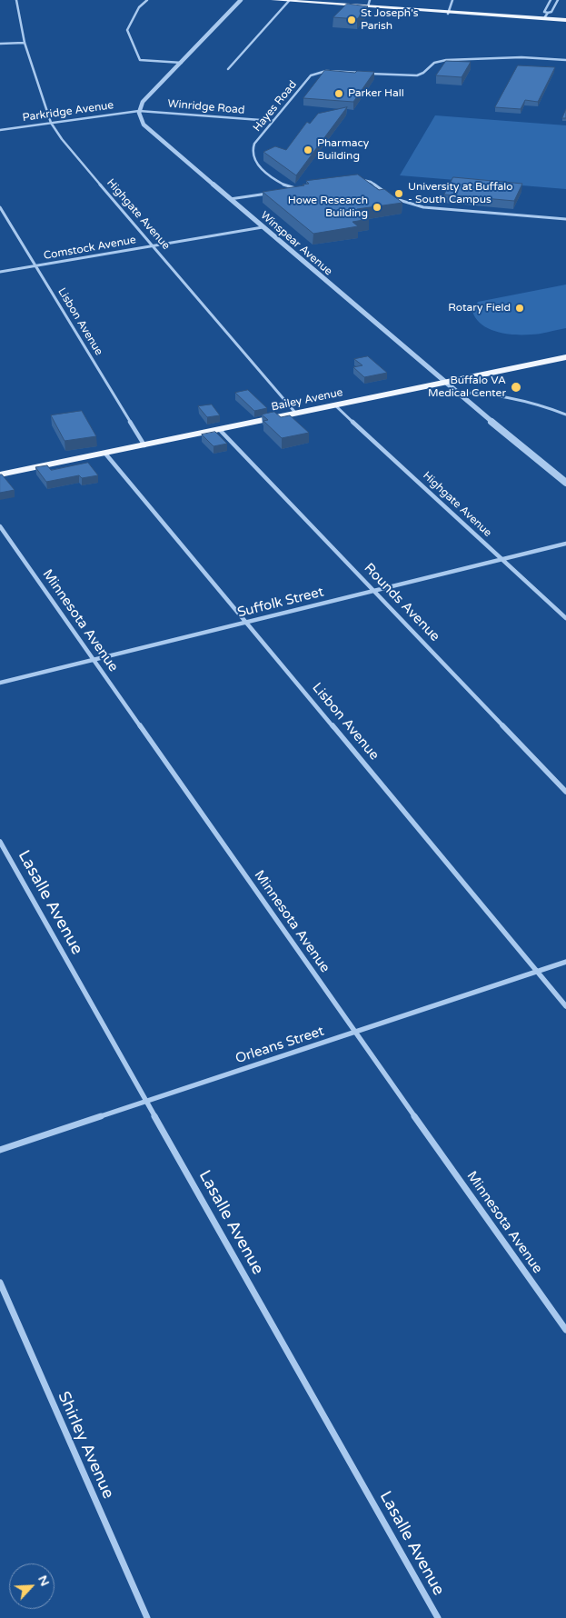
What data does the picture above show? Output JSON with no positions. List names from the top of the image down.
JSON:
{
  "streets": {
    "main road": ["Bailey Avenue"],
    "street": [
      "Hayes Road",
      "Winridge Road",
      "Parkridge Avenue",
      "Highgate Avenue",
      "Winspear Avenue",
      "Comstock Avenue",
      "Lisbon Avenue",
      "Suffolk Street",
      "Rounds Avenue",
      "Minnesota Avenue",
      "Lasalle Avenue",
      "Orleans Street",
      "Shirley Avenue"
    ]
  },
  "crossings": [
    ["Hayes Road", "Winridge Road"],
    ["Winridge Road", "Parkridge Avenue"],
    ["Winridge Road", "Winspear Avenue"],
    ["Parkridge Avenue", "Highgate Avenue"],
    ["Parkridge Avenue", "Winspear Avenue"],
    ["Highgate Avenue", "Comstock Avenue"],
    ["Highgate Avenue", "Bailey Avenue"],
    ["Highgate Avenue", "Suffolk Street"],
    ["Winspear Avenue", "Comstock Avenue"],
    ["Winspear Avenue", "Bailey Avenue"],
    ["Comstock Avenue", "Lisbon Avenue"],
    ["Lisbon Avenue", "Bailey Avenue"],
    ["Lisbon Avenue", "Suffolk Street"],
    ["Lisbon Avenue", "Orleans Street"],
    ["Bailey Avenue", "Rounds Avenue"],
    ["Suffolk Street", "Rounds Avenue"],
    ["Suffolk Street", "Minnesota Avenue"],
    ["Minnesota Avenue", "Orleans Street"],
    ["Lasalle Avenue", "Orleans Street"]
  ],
  "places": [
    "St Joseph's Parish",
    "Parker Hall",
    "Pharmacy Building",
    "University at Buffalo - South Campus",
    "Howe Research Building",
    "Rotary Field",
    "Buffalo VA Medical Center"
  ],
  "north": "top right"
}
